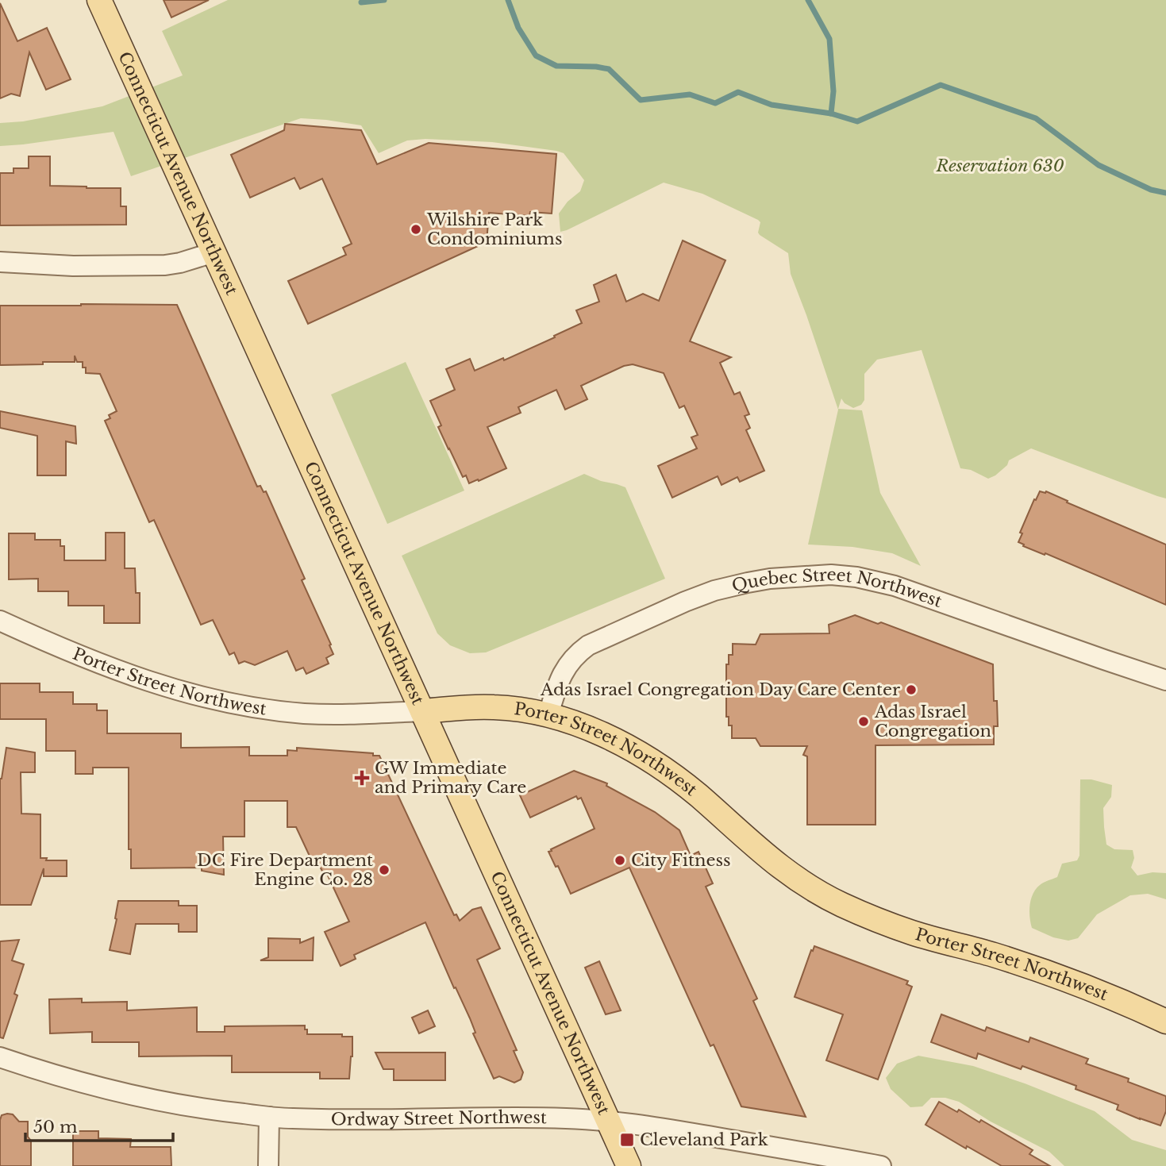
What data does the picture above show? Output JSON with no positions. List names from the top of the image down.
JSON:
{
  "streets": {
    "main road": ["Connecticut Avenue Northwest", "Porter Street Northwest"],
    "street": ["Quebec Street Northwest", "Ordway Street Northwest"]
  },
  "crossings": [
    ["Connecticut Avenue Northwest", "Porter Street Northwest"],
    ["Connecticut Avenue Northwest", "Ordway Street Northwest"],
    ["Quebec Street Northwest", "Porter Street Northwest"]
  ],
  "parks": ["Reservation 630"],
  "places": {
    "other": [
      "Wilshire Park Condominiums",
      "Adas Israel Congregation Day Care Center",
      "Adas Israel Congregation",
      "City Fitness",
      "DC Fire Department Engine Co. 28"
    ],
    "health": ["GW Immediate and Primary Care"],
    "transit": ["Cleveland Park"]
  },
  "scale_bar": "50 m"
}
